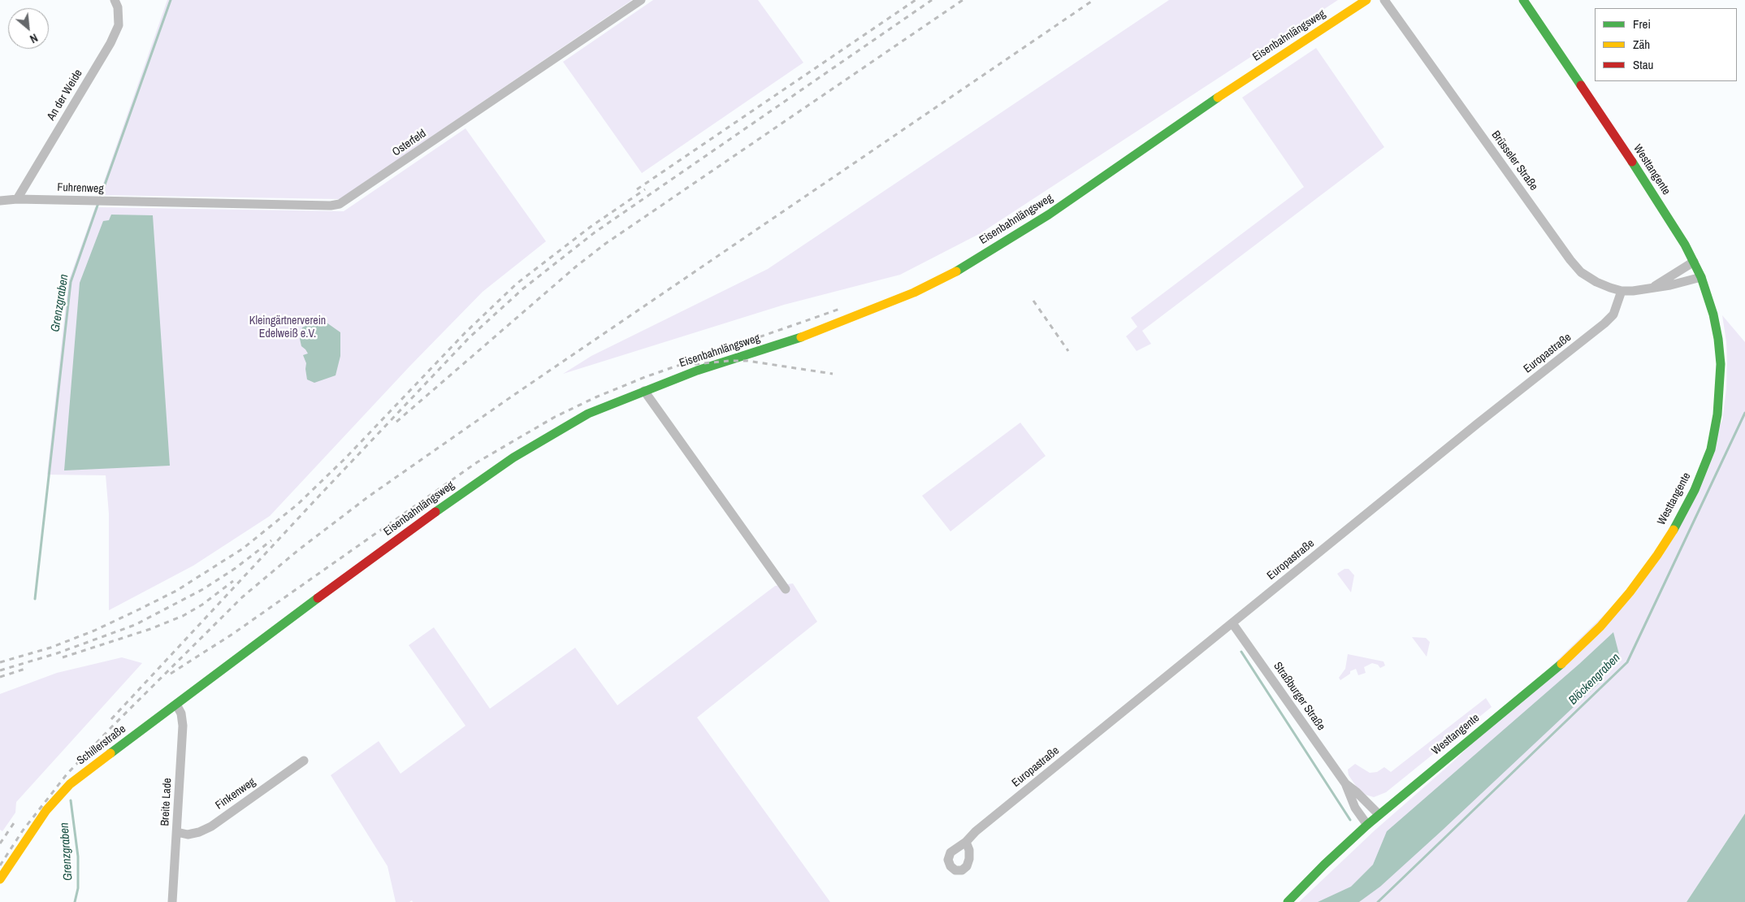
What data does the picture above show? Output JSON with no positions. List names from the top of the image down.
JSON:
{
  "streets": {
    "street": [
      "Eisenbahnlängsweg",
      "An der Weide",
      "Osterfeld",
      "Brüsseler Straße",
      "Westtangente",
      "Fuhrenweg",
      "Europastraße",
      "Straßburger Straße",
      "Schillerstraße",
      "Finkenweg",
      "Breite Lade"
    ]
  },
  "crossings": [
    ["Eisenbahnlängsweg", "Schillerstraße"],
    ["An der Weide", "Fuhrenweg"],
    ["Osterfeld", "Fuhrenweg"],
    ["Brüsseler Straße", "Westtangente"],
    ["Brüsseler Straße", "Europastraße"],
    ["Westtangente", "Straßburger Straße"],
    ["Europastraße", "Straßburger Straße"],
    ["Schillerstraße", "Breite Lade"],
    ["Finkenweg", "Breite Lade"]
  ],
  "water": ["Grenzgraben", "Blöckengraben"],
  "parks": ["Kleingärtnerverein Edelweiß e.V."],
  "legend": ["Frei", "Zäh", "Stau"],
  "north": "bottom right"
}
